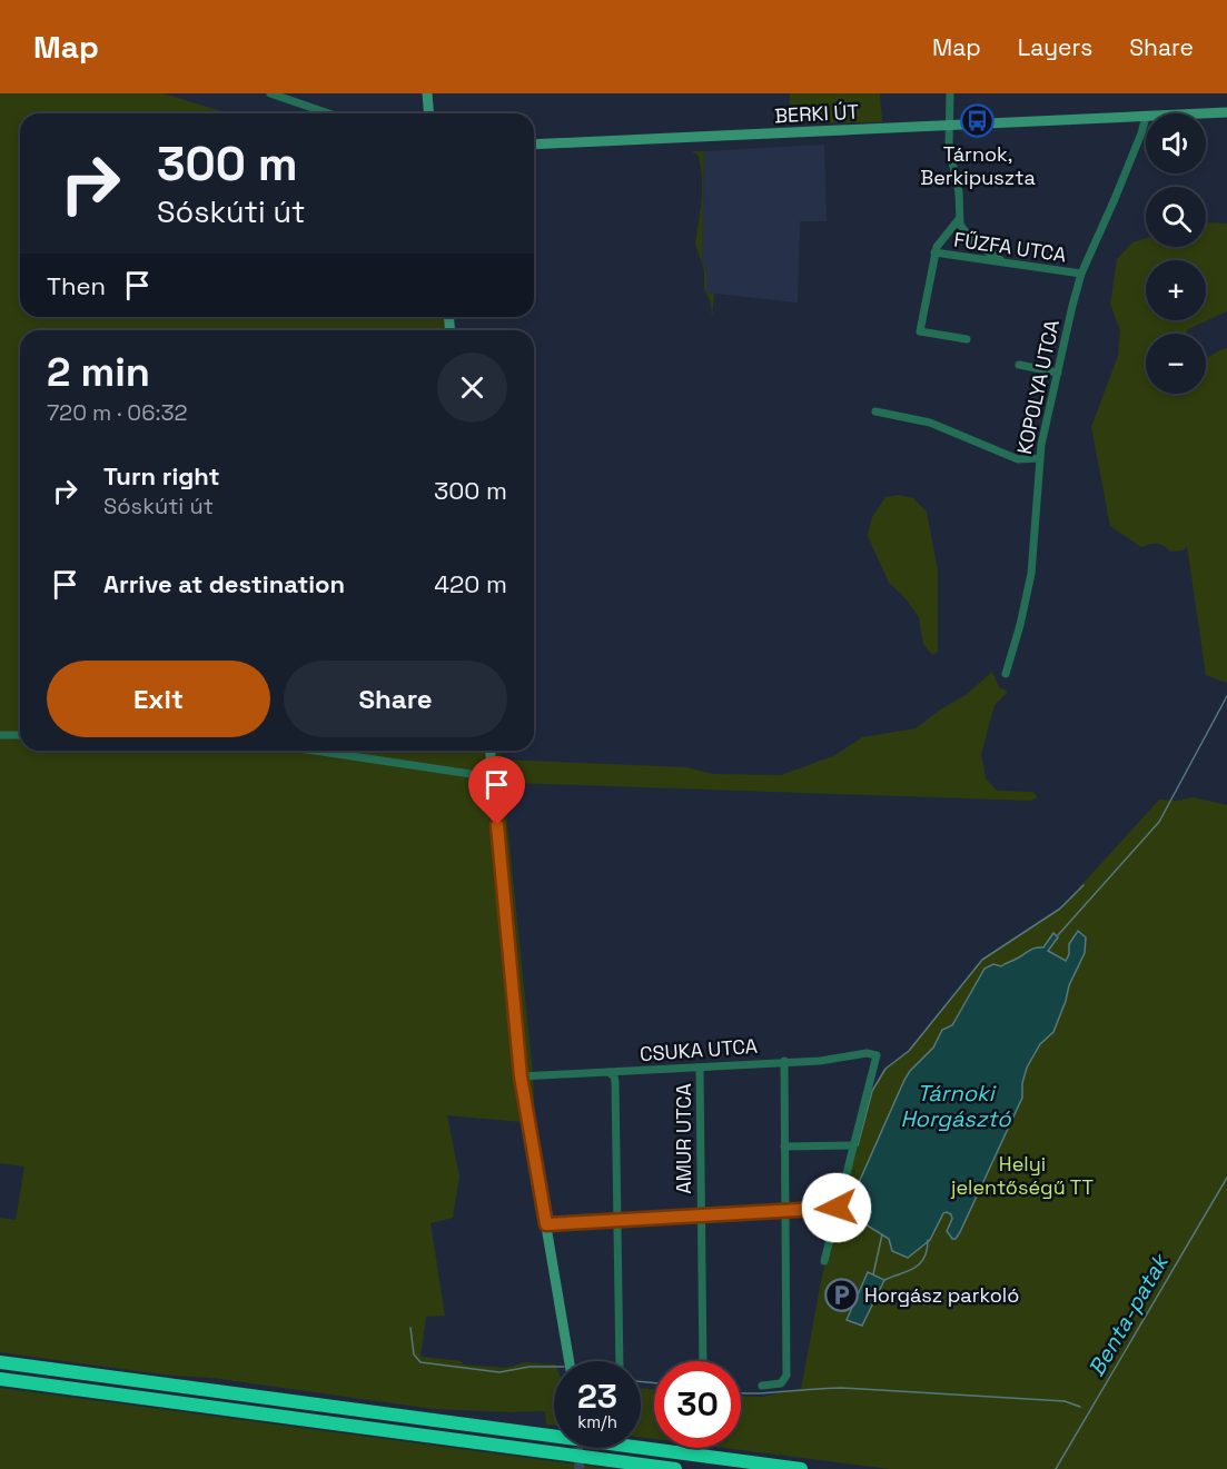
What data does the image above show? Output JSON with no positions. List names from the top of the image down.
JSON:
{
  "streets": {
    "street": [
      "BERKI ÚT",
      "FŰZFA UTCA",
      "KOPOLYA UTCA",
      "CSUKA UTCA",
      "AMUR UTCA"
    ]
  },
  "crossings": [
    ["BERKI ÚT", "KOPOLYA UTCA"],
    ["FŰZFA UTCA", "KOPOLYA UTCA"],
    ["CSUKA UTCA", "AMUR UTCA"]
  ],
  "water": ["Tárnoki Horgásztó", "Benta-patak"],
  "parks": ["Helyi jelentőségű TT"],
  "places": {
    "bus stop": ["Tárnok, Berkipuszta"],
    "parking": ["Horgász parkoló"]
  },
  "page": {
    "header": "Map",
    "nav": ["Map", "Layers", "Share"],
    "map_buttons": ["+", "−"],
    "turn": ["300 m", "Sóskúti út"],
    "then": "Then",
    "heading": ["2 min", "720 m · 06:32"],
    "list": [
      {
        "name": "Turn right",
        "note": "Sóskúti út",
        "value": "300 m"
      },
      {
        "name": "Arrive at destination",
        "value": "420 m"
      }
    ],
    "buttons": ["Exit", "Share"],
    "speed": "23 km/h",
    "limit": "30"
  }
}
